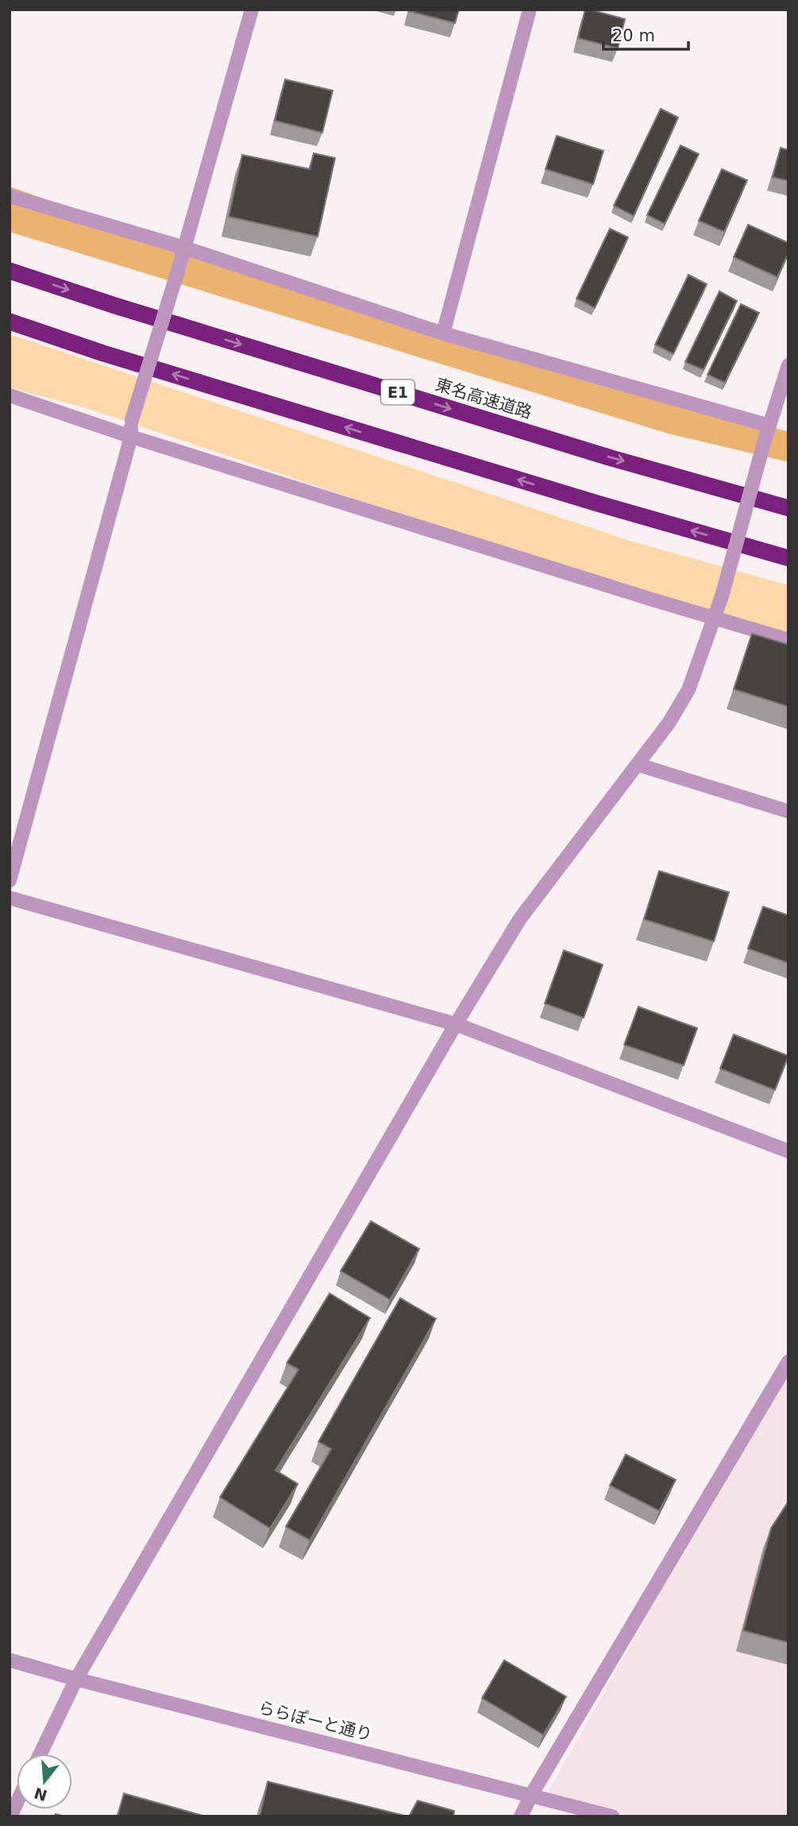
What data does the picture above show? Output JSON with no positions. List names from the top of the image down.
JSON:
{
  "streets": {
    "highway": ["E1", "東名高速道路"],
    "street": ["ららぽーと通り"]
  },
  "scale_bar": "20 m",
  "north": "bottom"
}
